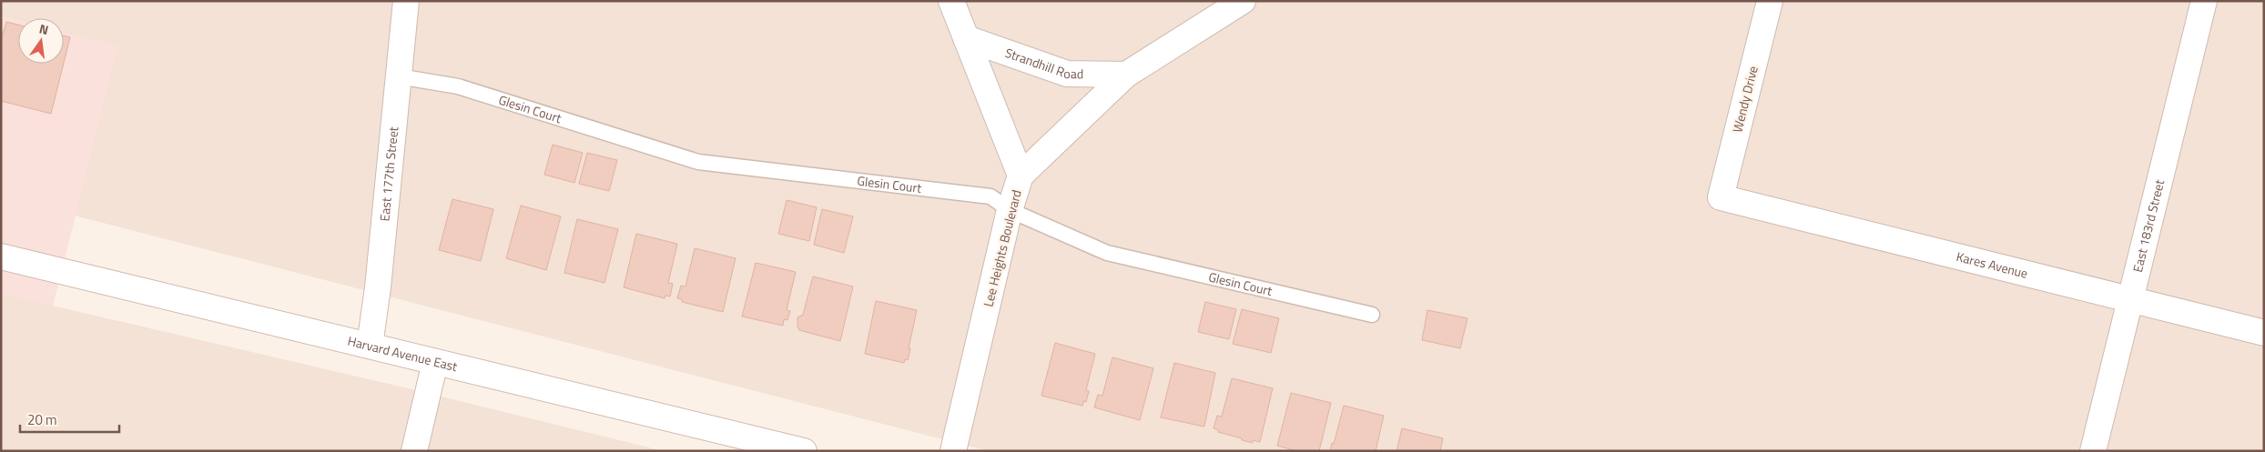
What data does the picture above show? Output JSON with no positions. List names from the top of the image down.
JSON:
{
  "streets": {
    "street": [
      "Strandhill Road",
      "Wendy Drive",
      "East 177th Street",
      "East 183rd Street",
      "Lee Heights Boulevard",
      "Kares Avenue",
      "Harvard Avenue East"
    ],
    "lane": ["Glesin Court"]
  },
  "crossings": [
    ["Strandhill Road", "Lee Heights Boulevard"],
    ["Wendy Drive", "Kares Avenue"],
    ["Glesin Court", "East 177th Street"],
    ["Glesin Court", "Lee Heights Boulevard"],
    ["East 177th Street", "Harvard Avenue East"],
    ["East 183rd Street", "Kares Avenue"]
  ],
  "scale_bar": "20 m",
  "north": "top"
}
